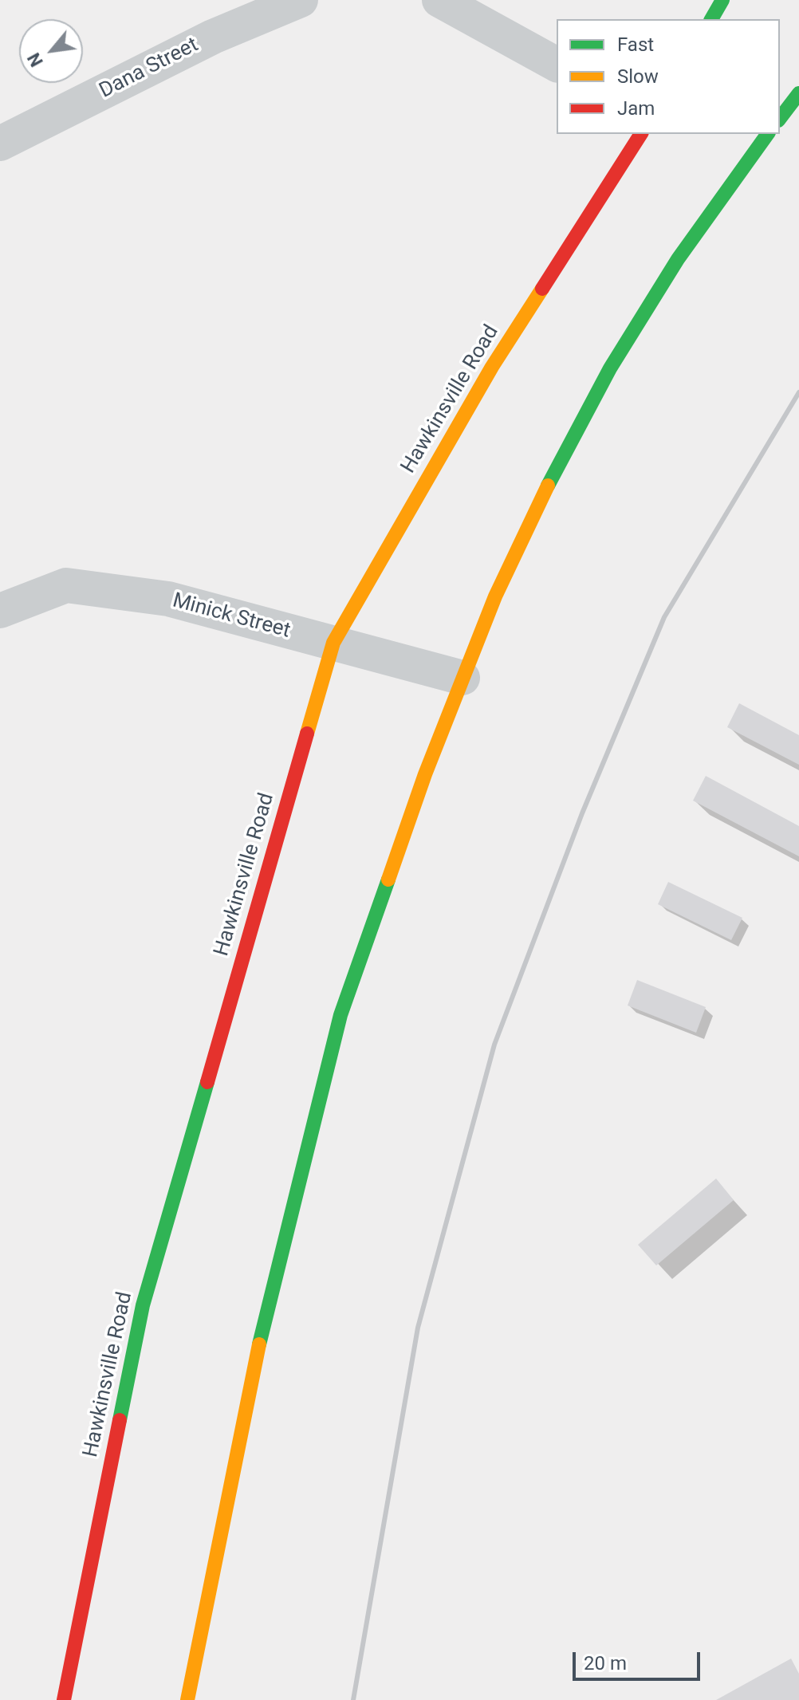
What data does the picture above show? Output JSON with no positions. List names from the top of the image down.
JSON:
{
  "streets": {
    "main road": ["Hawkinsville Road"],
    "street": ["Dana Street", "Minick Street"]
  },
  "crossings": [
    ["Hawkinsville Road", "Minick Street"]
  ],
  "legend": ["Fast", "Slow", "Jam"],
  "scale_bar": "20 m",
  "north": "bottom left"
}
